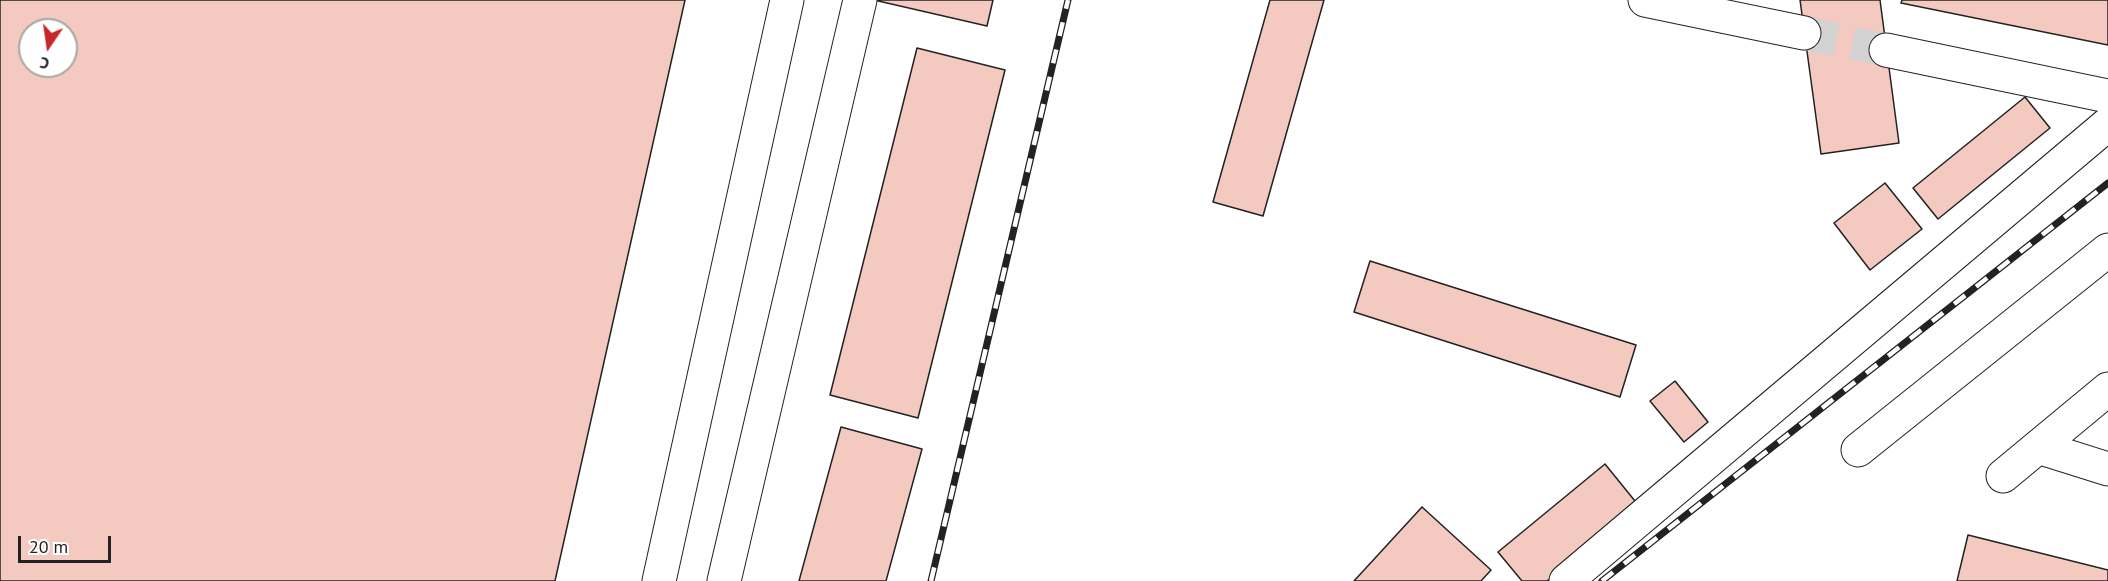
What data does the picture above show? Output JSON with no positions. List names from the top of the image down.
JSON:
{
  "scale_bar": "20 m",
  "north": "bottom"
}
